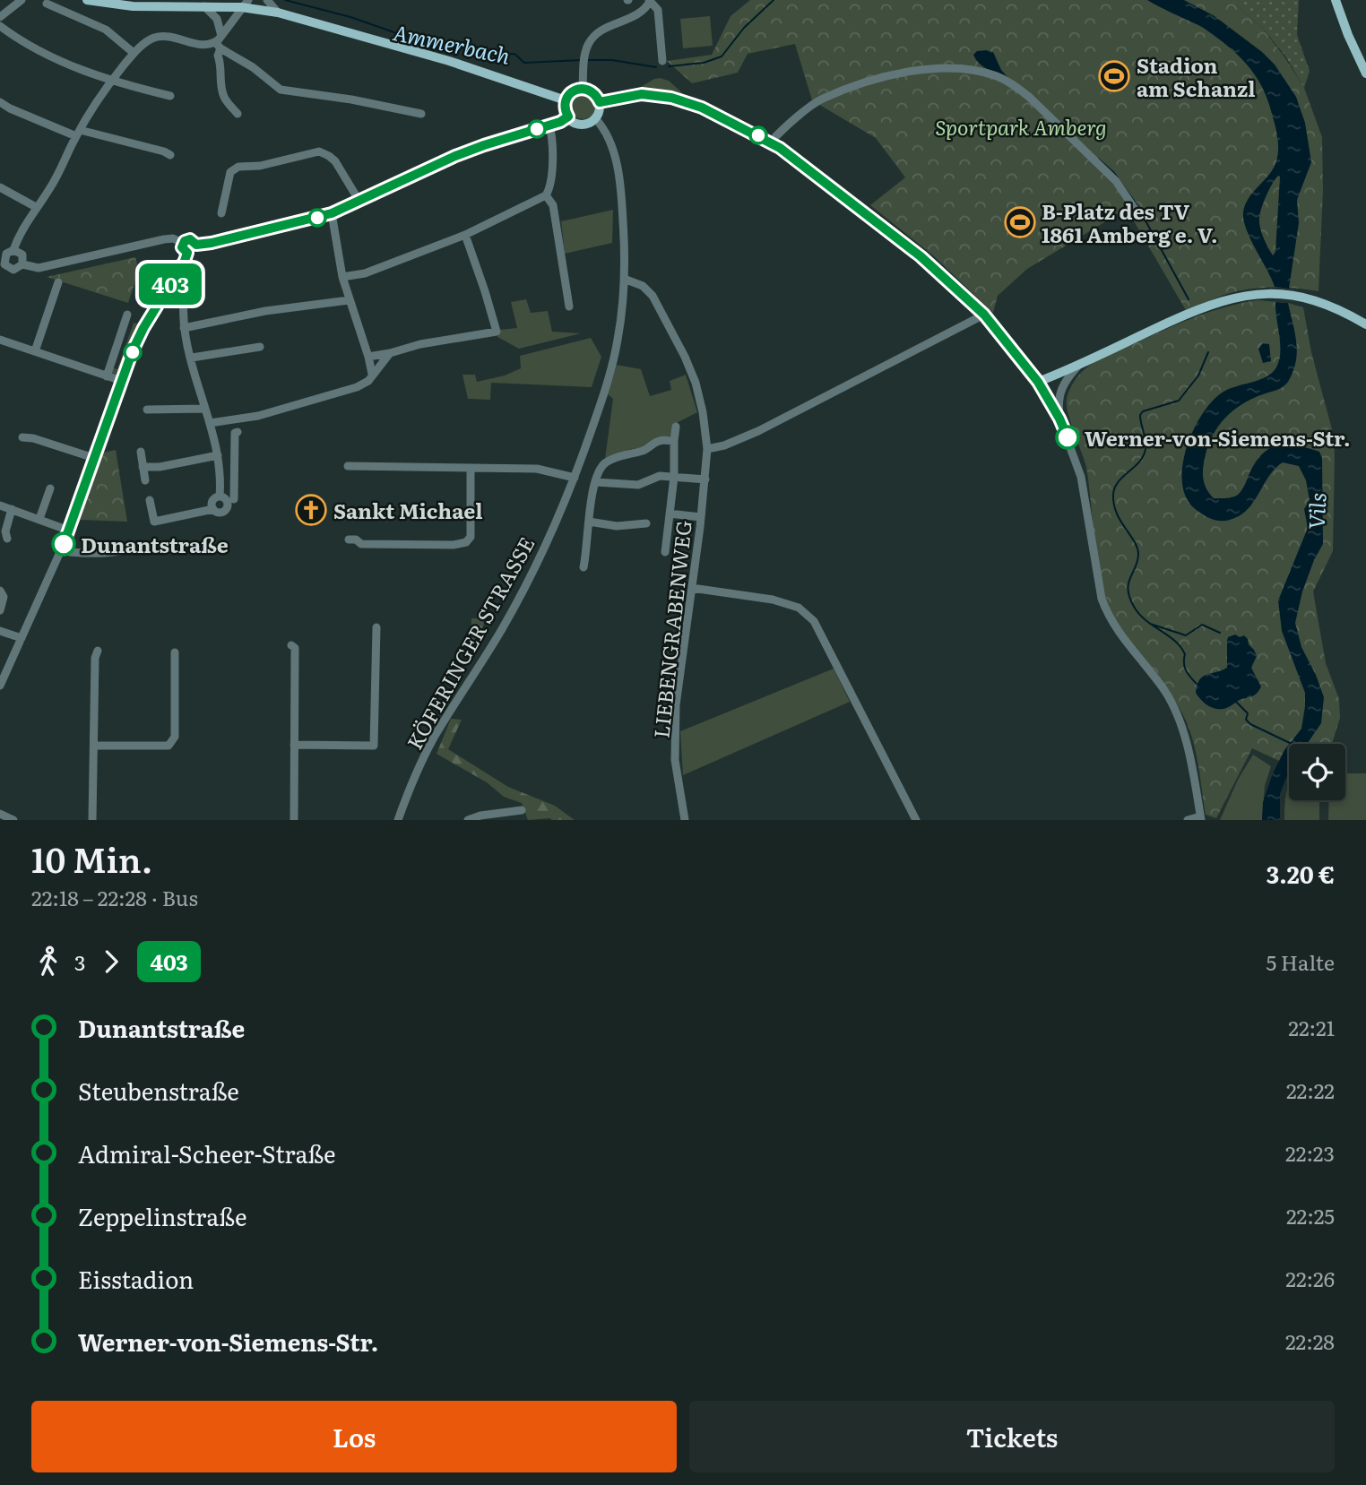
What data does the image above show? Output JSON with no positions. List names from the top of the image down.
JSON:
{
  "streets": {
    "street": ["LIEBENGRABENWEG", "KÖFERINGER STRASSE"]
  },
  "crossings": [
    ["LIEBENGRABENWEG", "KÖFERINGER STRASSE"]
  ],
  "water": ["Ammerbach", "Vils"],
  "parks": ["Sportpark Amberg"],
  "places": {
    "sports": ["Stadion am Schanzl", "B-Platz des TV 1861 Amberg e. V."],
    "other": ["Werner-von-Siemens-Str.", "Dunantstraße"],
    "church": ["Sankt Michael"]
  },
  "lines": ["bus line 403"],
  "page": {
    "on_map": "403",
    "heading": ["10 Min.", "22:18 – 22:28 · Bus", "3.20 €"],
    "legs": ["3", "403", "5 Halte"],
    "list": [
      {
        "name": "Dunantstraße",
        "value": "22:21"
      },
      {
        "name": "Steubenstraße",
        "value": "22:22"
      },
      {
        "name": "Admiral-Scheer-Straße",
        "value": "22:23"
      },
      {
        "name": "Zeppelinstraße",
        "value": "22:25"
      },
      {
        "name": "Eisstadion",
        "value": "22:26"
      },
      {
        "name": "Werner-von-Siemens-Str.",
        "value": "22:28"
      }
    ],
    "buttons": ["Los", "Tickets"]
  }
}
